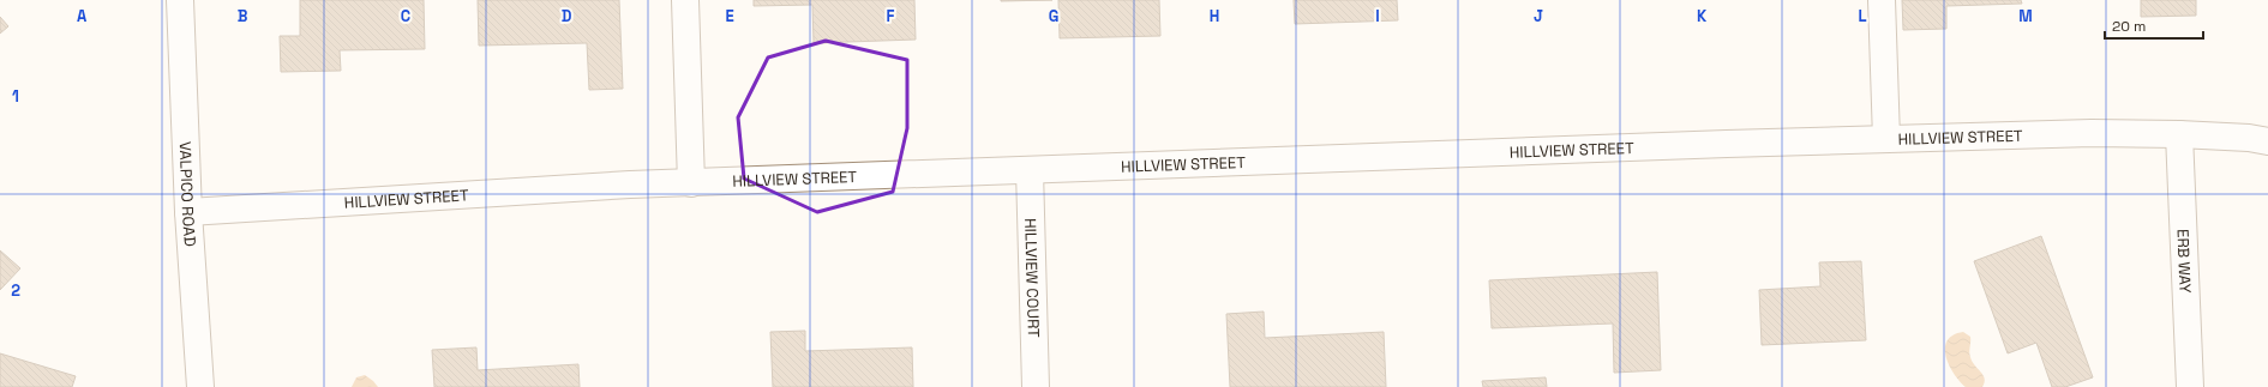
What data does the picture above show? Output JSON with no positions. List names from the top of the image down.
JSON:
{
  "streets": {
    "street": [
      "HILLVIEW STREET",
      "VALPICO ROAD",
      "ERB WAY",
      "HILLVIEW COURT"
    ]
  },
  "crossings": [
    ["HILLVIEW STREET", "VALPICO ROAD"],
    ["HILLVIEW STREET", "ERB WAY"],
    ["HILLVIEW STREET", "HILLVIEW COURT"]
  ],
  "scale_bar": "20 m",
  "grid": {
    "columns": [
      "A",
      "B",
      "C",
      "D",
      "E",
      "F",
      "G",
      "H",
      "I",
      "J",
      "K",
      "L",
      "M"
    ],
    "rows": ["1", "2"]
  }
}
